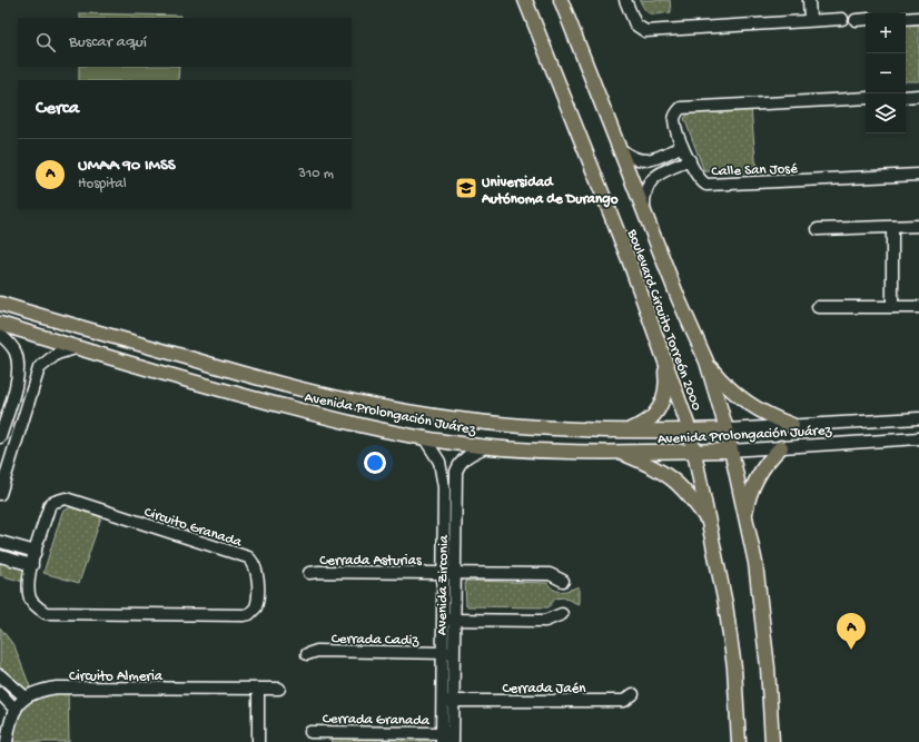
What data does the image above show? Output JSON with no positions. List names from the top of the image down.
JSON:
{
  "streets": {
    "main road": ["Boulevard Circuito Torreón 2000", "Avenida Prolongación Juárez"],
    "street": [
      "Calle San José",
      "Circuito Granada",
      "Cerrada Asturias",
      "Avenida Zirconia",
      "Cerrada Cadiz",
      "Circuito Almeria",
      "Cerrada Jaén",
      "Cerrada Granada"
    ]
  },
  "crossings": [
    ["Boulevard Circuito Torreón 2000", "Avenida Prolongación Juárez"],
    ["Avenida Prolongación Juárez", "Avenida Zirconia"],
    ["Cerrada Asturias", "Avenida Zirconia"],
    ["Avenida Zirconia", "Cerrada Cadiz"],
    ["Avenida Zirconia", "Cerrada Jaén"],
    ["Avenida Zirconia", "Cerrada Granada"]
  ],
  "places": {
    "school or university": ["Universidad Autónoma de Durango"]
  },
  "page": {
    "map_buttons": ["+", "−"],
    "search": "Buscar aquí",
    "heading": "Cerca",
    "list": [
      {
        "mark": "A",
        "name": "UMAA 90 IMSS",
        "note": "Hospital",
        "value": "310 m"
      }
    ],
    "pins": "A"
  }
}
